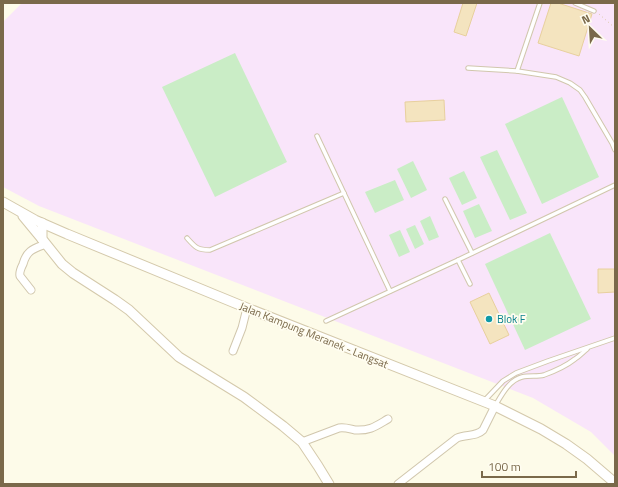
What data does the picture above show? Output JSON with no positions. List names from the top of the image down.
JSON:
{
  "streets": {
    "main road": ["Jalan Kampung Meranek - Langsat"]
  },
  "places": ["Blok F"],
  "scale_bar": "100 m",
  "north": "top left"
}
